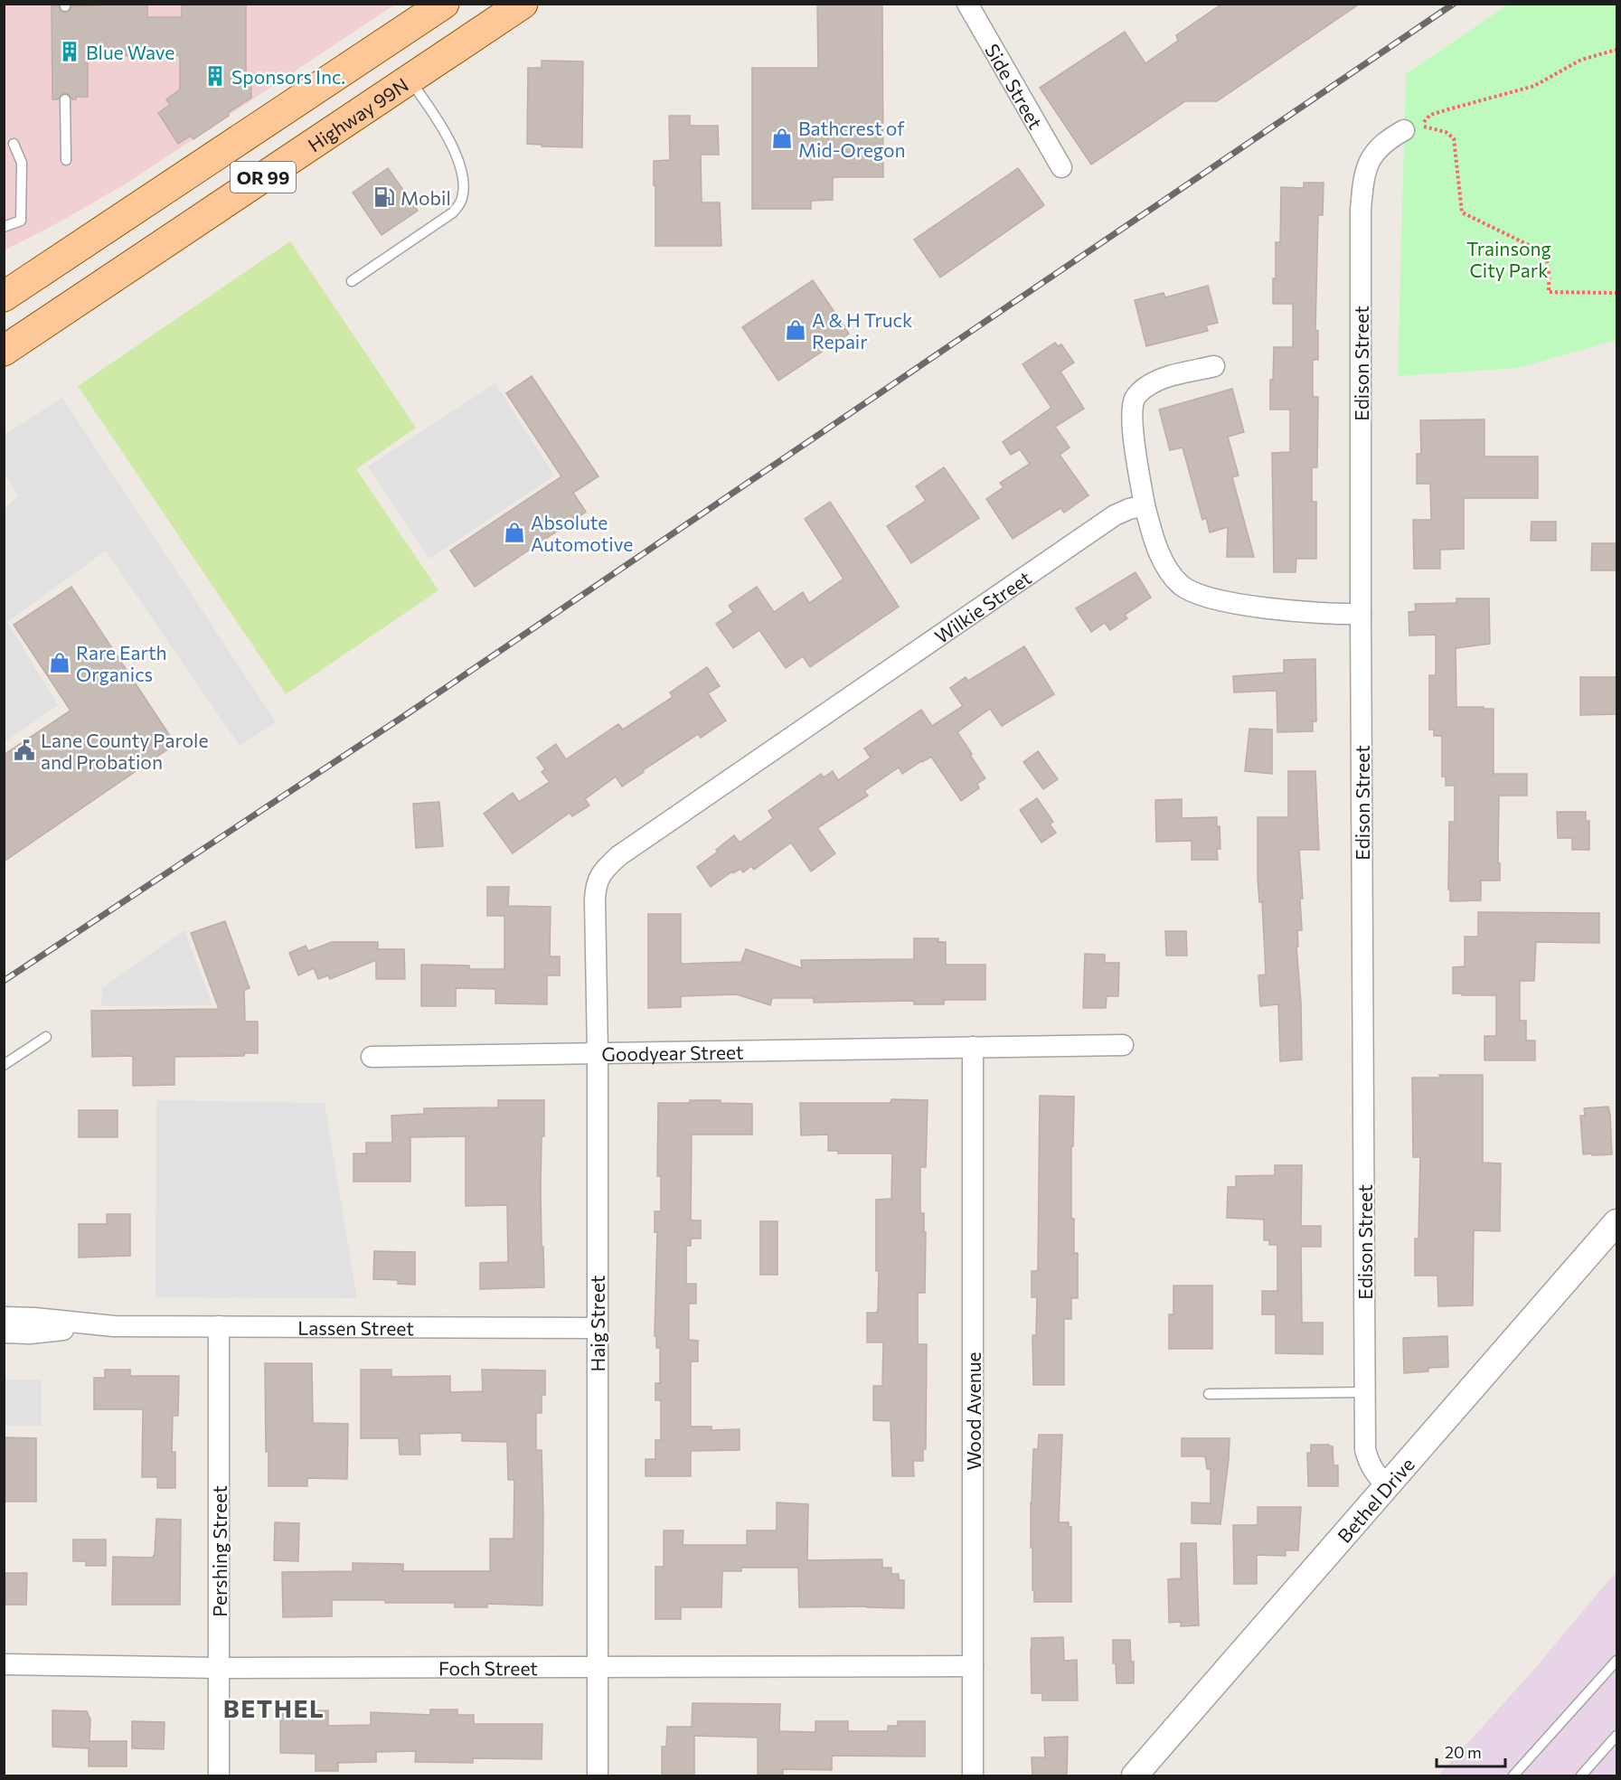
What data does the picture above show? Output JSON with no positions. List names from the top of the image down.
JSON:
{
  "streets": {
    "main road": ["Highway 99N", "OR 99"],
    "street": [
      "Side Street",
      "Edison Street",
      "Wilkie Street",
      "Goodyear Street",
      "Haig Street",
      "Lassen Street",
      "Wood Avenue",
      "Bethel Drive",
      "Pershing Street",
      "Foch Street"
    ]
  },
  "crossings": [
    ["Edison Street", "Bethel Drive"],
    ["Wilkie Street", "Haig Street"],
    ["Goodyear Street", "Haig Street"],
    ["Goodyear Street", "Wood Avenue"],
    ["Haig Street", "Lassen Street"],
    ["Haig Street", "Foch Street"],
    ["Lassen Street", "Pershing Street"],
    ["Wood Avenue", "Foch Street"],
    ["Pershing Street", "Foch Street"]
  ],
  "districts": ["BETHEL"],
  "parks": ["Trainsong City Park"],
  "places": {
    "building": ["Blue Wave", "Sponsors Inc."],
    "shop": [
      "Bathcrest of Mid-Oregon",
      "A & H Truck Repair",
      "Absolute Automotive",
      "Rare Earth Organics"
    ],
    "fuel station": ["Mobil"],
    "public building": ["Lane County Parole and Probation"]
  },
  "scale_bar": "20 m"
}
